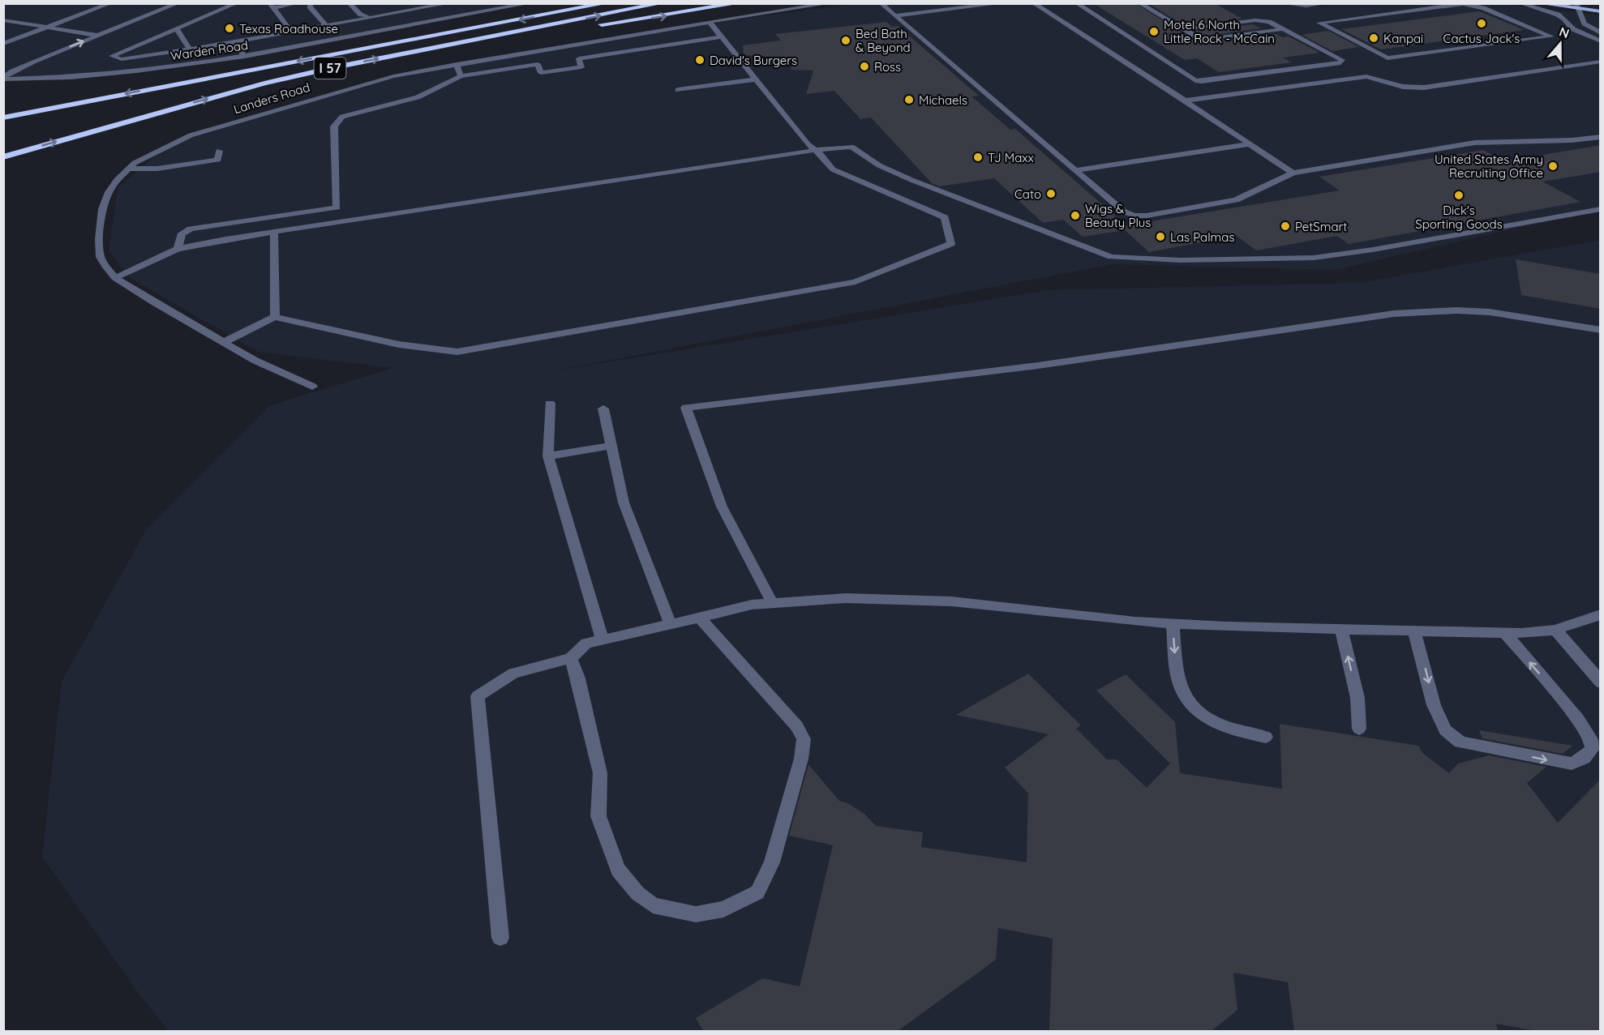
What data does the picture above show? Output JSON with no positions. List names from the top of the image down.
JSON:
{
  "streets": {
    "highway": ["I 57"],
    "street": ["Warden Road", "Landers Road"]
  },
  "places": [
    "Cactus Jack's",
    "Texas Roadhouse",
    "Motel 6 North Little Rock - McCain",
    "Kanpai",
    "Bed Bath & Beyond",
    "David's Burgers",
    "Ross",
    "Michaels",
    "TJ Maxx",
    "United States Army Recruiting Office",
    "Cato",
    "Dick's Sporting Goods",
    "Wigs & Beauty Plus",
    "PetSmart",
    "Las Palmas"
  ],
  "north": "top"
}
